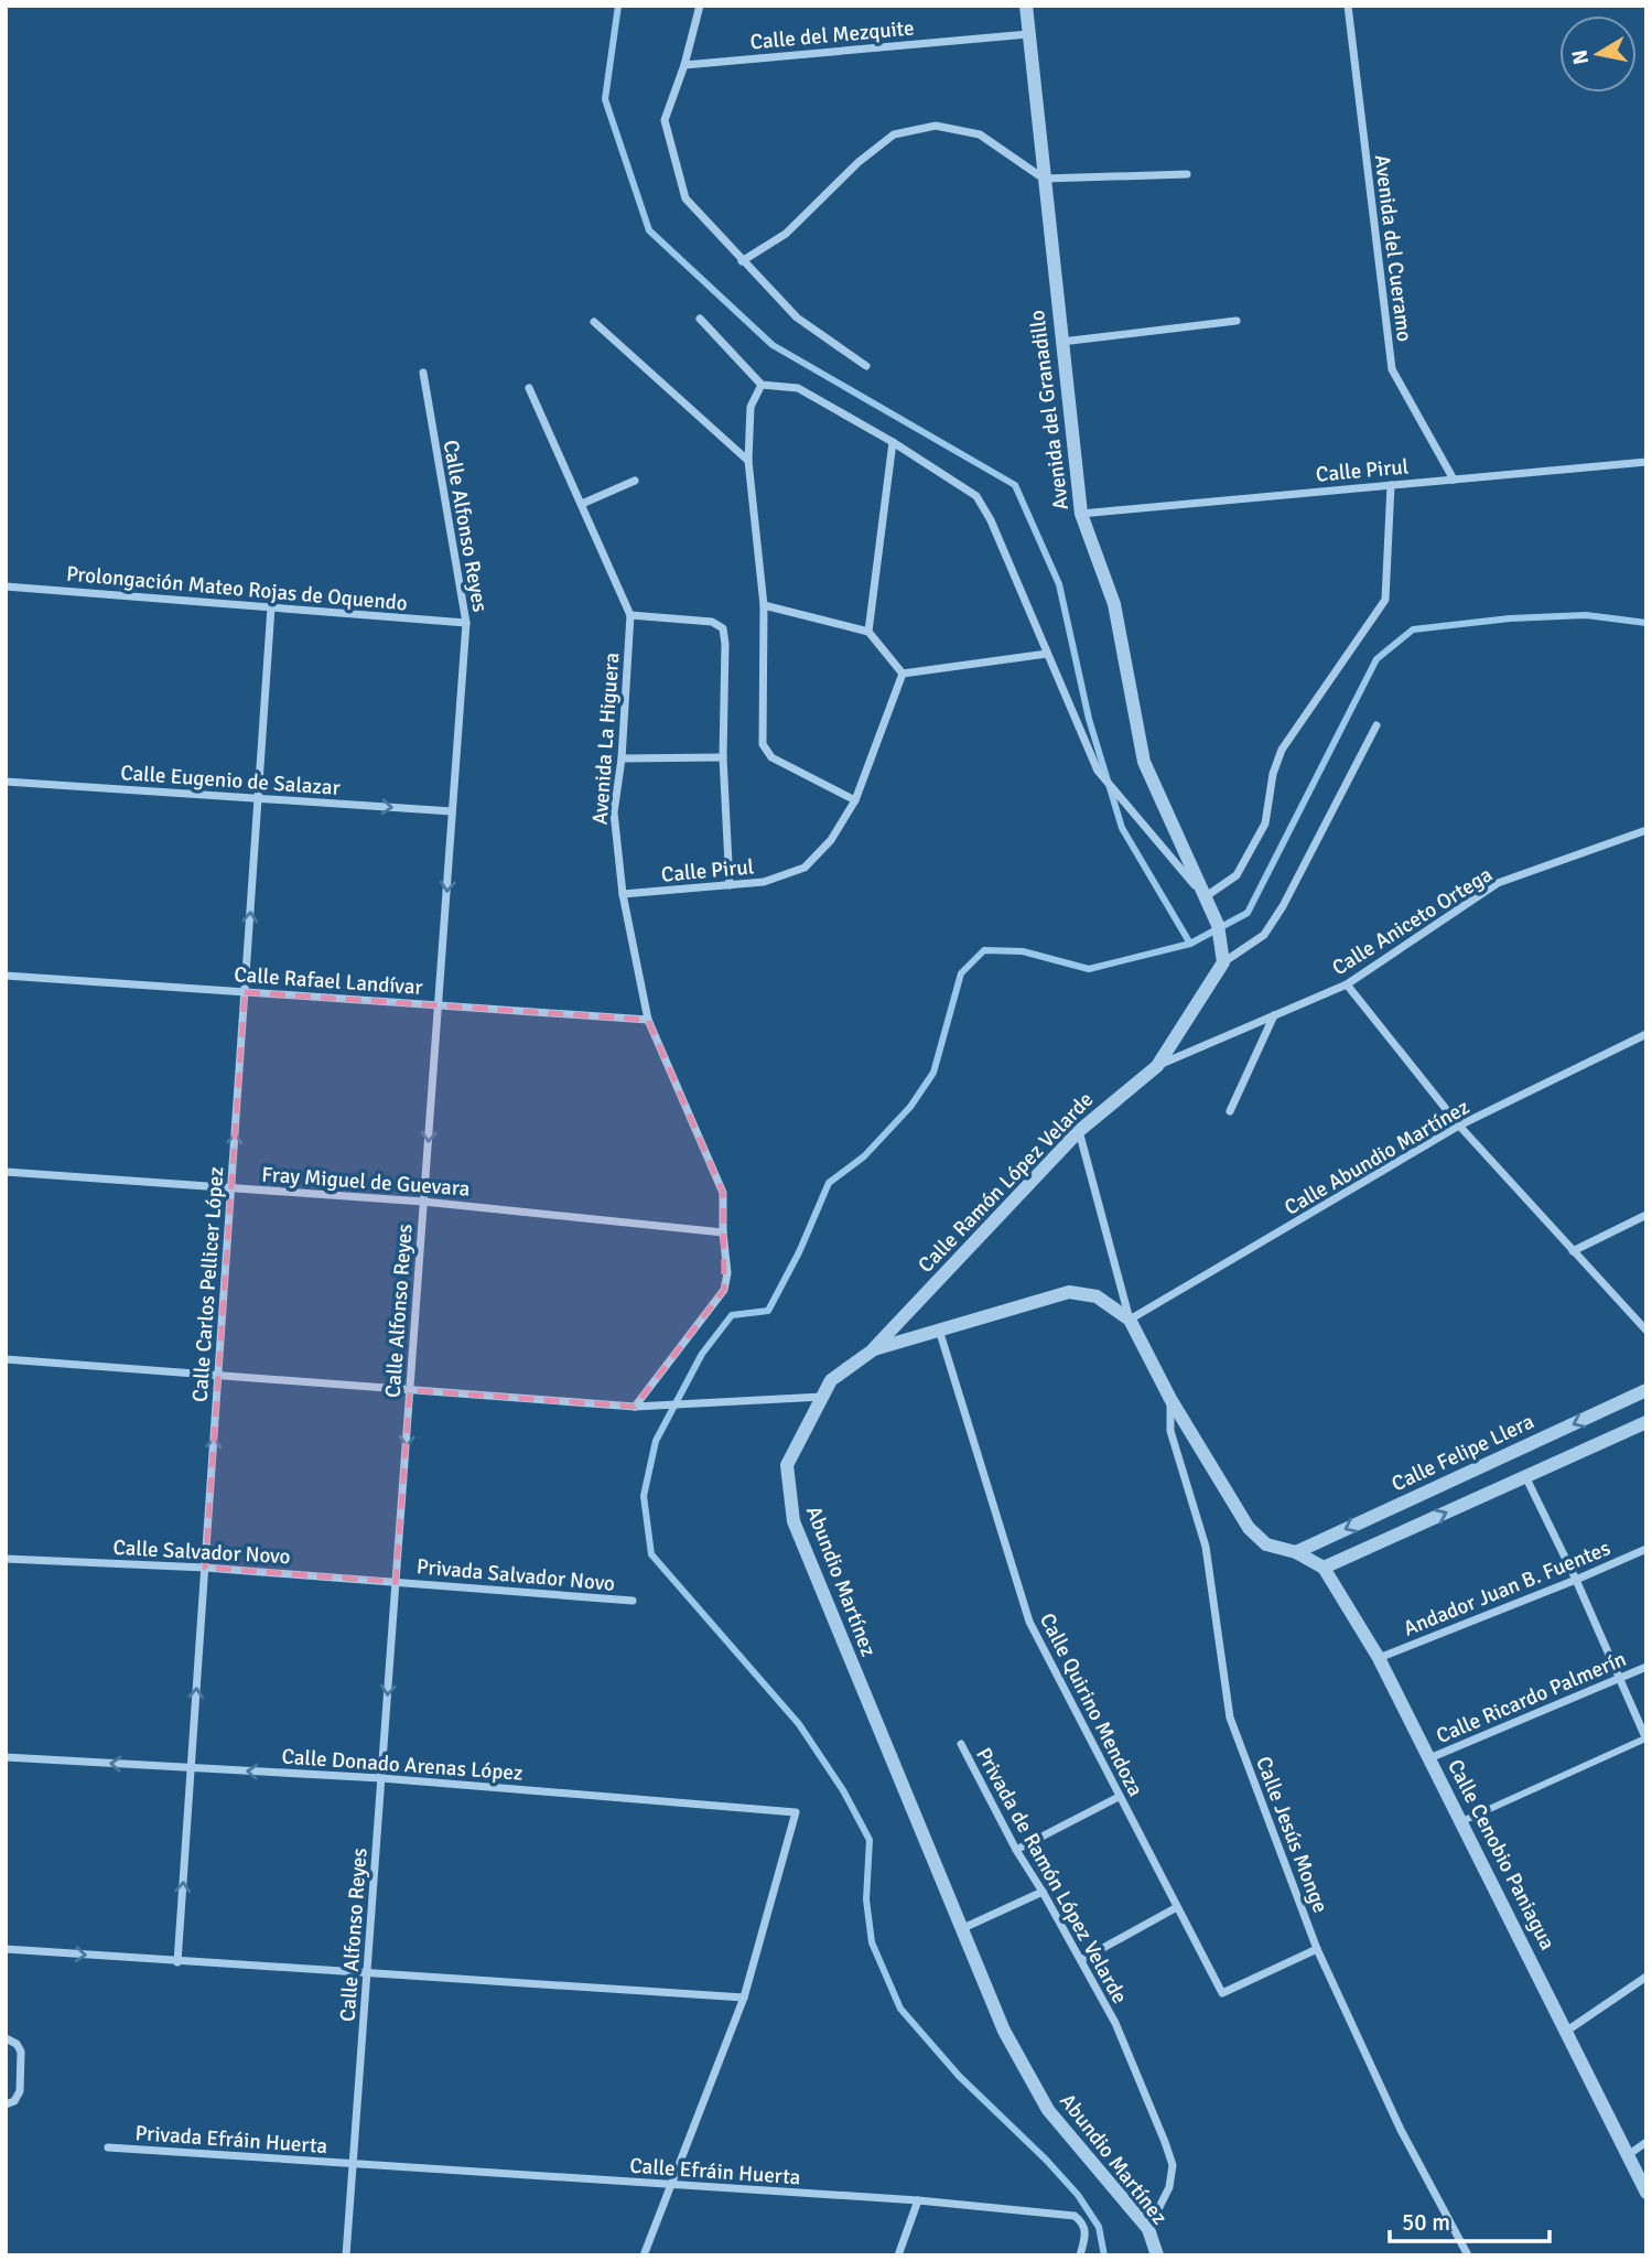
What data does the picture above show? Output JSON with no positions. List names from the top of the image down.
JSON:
{
  "streets": {
    "street": [
      "Calle del Mezquite",
      "Avenida del Cueramo",
      "Avenida del Granadillo",
      "Calle Pirul",
      "Calle Alfonso Reyes",
      "Prolongación Mateo Rojas de Oquendo",
      "Avenida La Higuera",
      "Calle Eugenio de Salazar",
      "Calle Aniceto Ortega",
      "Calle Rafael Landívar",
      "Calle Abundio Martínez",
      "Fray Miguel de Guevara",
      "Calle Ramón López Velarde",
      "Calle Carlos Pellicer López",
      "Calle Felipe Llera",
      "Calle Salvador Novo",
      "Privada Salvador Novo",
      "Abundio Martínez",
      "Andador Juan B. Fuentes",
      "Calle Ricardo Palmerín",
      "Calle Quirino Mendoza",
      "Calle Donado Arenas López",
      "Calle Jesús Monge",
      "Calle Cenobio Paniagua",
      "Privada de Ramón López Velarde",
      "Privada Efráin Huerta",
      "Calle Efráin Huerta"
    ]
  },
  "crossings": [
    ["Calle del Mezquite", "Avenida del Granadillo"],
    ["Avenida del Cueramo", "Calle Pirul"],
    ["Avenida del Granadillo", "Calle Pirul"],
    ["Avenida del Granadillo", "Calle Ramón López Velarde"],
    ["Calle Pirul", "Avenida La Higuera"],
    ["Calle Alfonso Reyes", "Prolongación Mateo Rojas de Oquendo"],
    ["Calle Alfonso Reyes", "Calle Eugenio de Salazar"],
    ["Calle Alfonso Reyes", "Calle Rafael Landívar"],
    ["Calle Alfonso Reyes", "Fray Miguel de Guevara"],
    ["Calle Alfonso Reyes", "Calle Salvador Novo"],
    ["Calle Alfonso Reyes", "Privada Salvador Novo"],
    ["Calle Alfonso Reyes", "Calle Donado Arenas López"],
    ["Calle Alfonso Reyes", "Privada Efráin Huerta"],
    ["Calle Alfonso Reyes", "Calle Efráin Huerta"],
    ["Prolongación Mateo Rojas de Oquendo", "Calle Carlos Pellicer López"],
    ["Avenida La Higuera", "Calle Rafael Landívar"],
    ["Avenida La Higuera", "Fray Miguel de Guevara"],
    ["Calle Eugenio de Salazar", "Calle Carlos Pellicer López"],
    ["Calle Aniceto Ortega", "Calle Ramón López Velarde"],
    ["Calle Rafael Landívar", "Calle Carlos Pellicer López"],
    ["Calle Abundio Martínez", "Abundio Martínez"],
    ["Fray Miguel de Guevara", "Calle Carlos Pellicer López"],
    ["Calle Ramón López Velarde", "Abundio Martínez"],
    ["Calle Carlos Pellicer López", "Calle Salvador Novo"],
    ["Calle Carlos Pellicer López", "Calle Donado Arenas López"],
    ["Calle Felipe Llera", "Abundio Martínez"],
    ["Calle Felipe Llera", "Calle Cenobio Paniagua"],
    ["Calle Salvador Novo", "Privada Salvador Novo"],
    ["Abundio Martínez", "Calle Quirino Mendoza"],
    ["Abundio Martínez", "Calle Jesús Monge"],
    ["Abundio Martínez", "Calle Cenobio Paniagua"],
    ["Abundio Martínez", "Privada de Ramón López Velarde"],
    ["Andador Juan B. Fuentes", "Calle Cenobio Paniagua"],
    ["Calle Ricardo Palmerín", "Calle Cenobio Paniagua"],
    ["Calle Quirino Mendoza", "Calle Jesús Monge"],
    ["Privada Efráin Huerta", "Calle Efráin Huerta"]
  ],
  "one_way": [
    "Calle Alfonso Reyes",
    "Calle Eugenio de Salazar",
    "Calle Carlos Pellicer López",
    "Calle Donado Arenas López"
  ],
  "scale_bar": "50 m",
  "north": "left"
}
